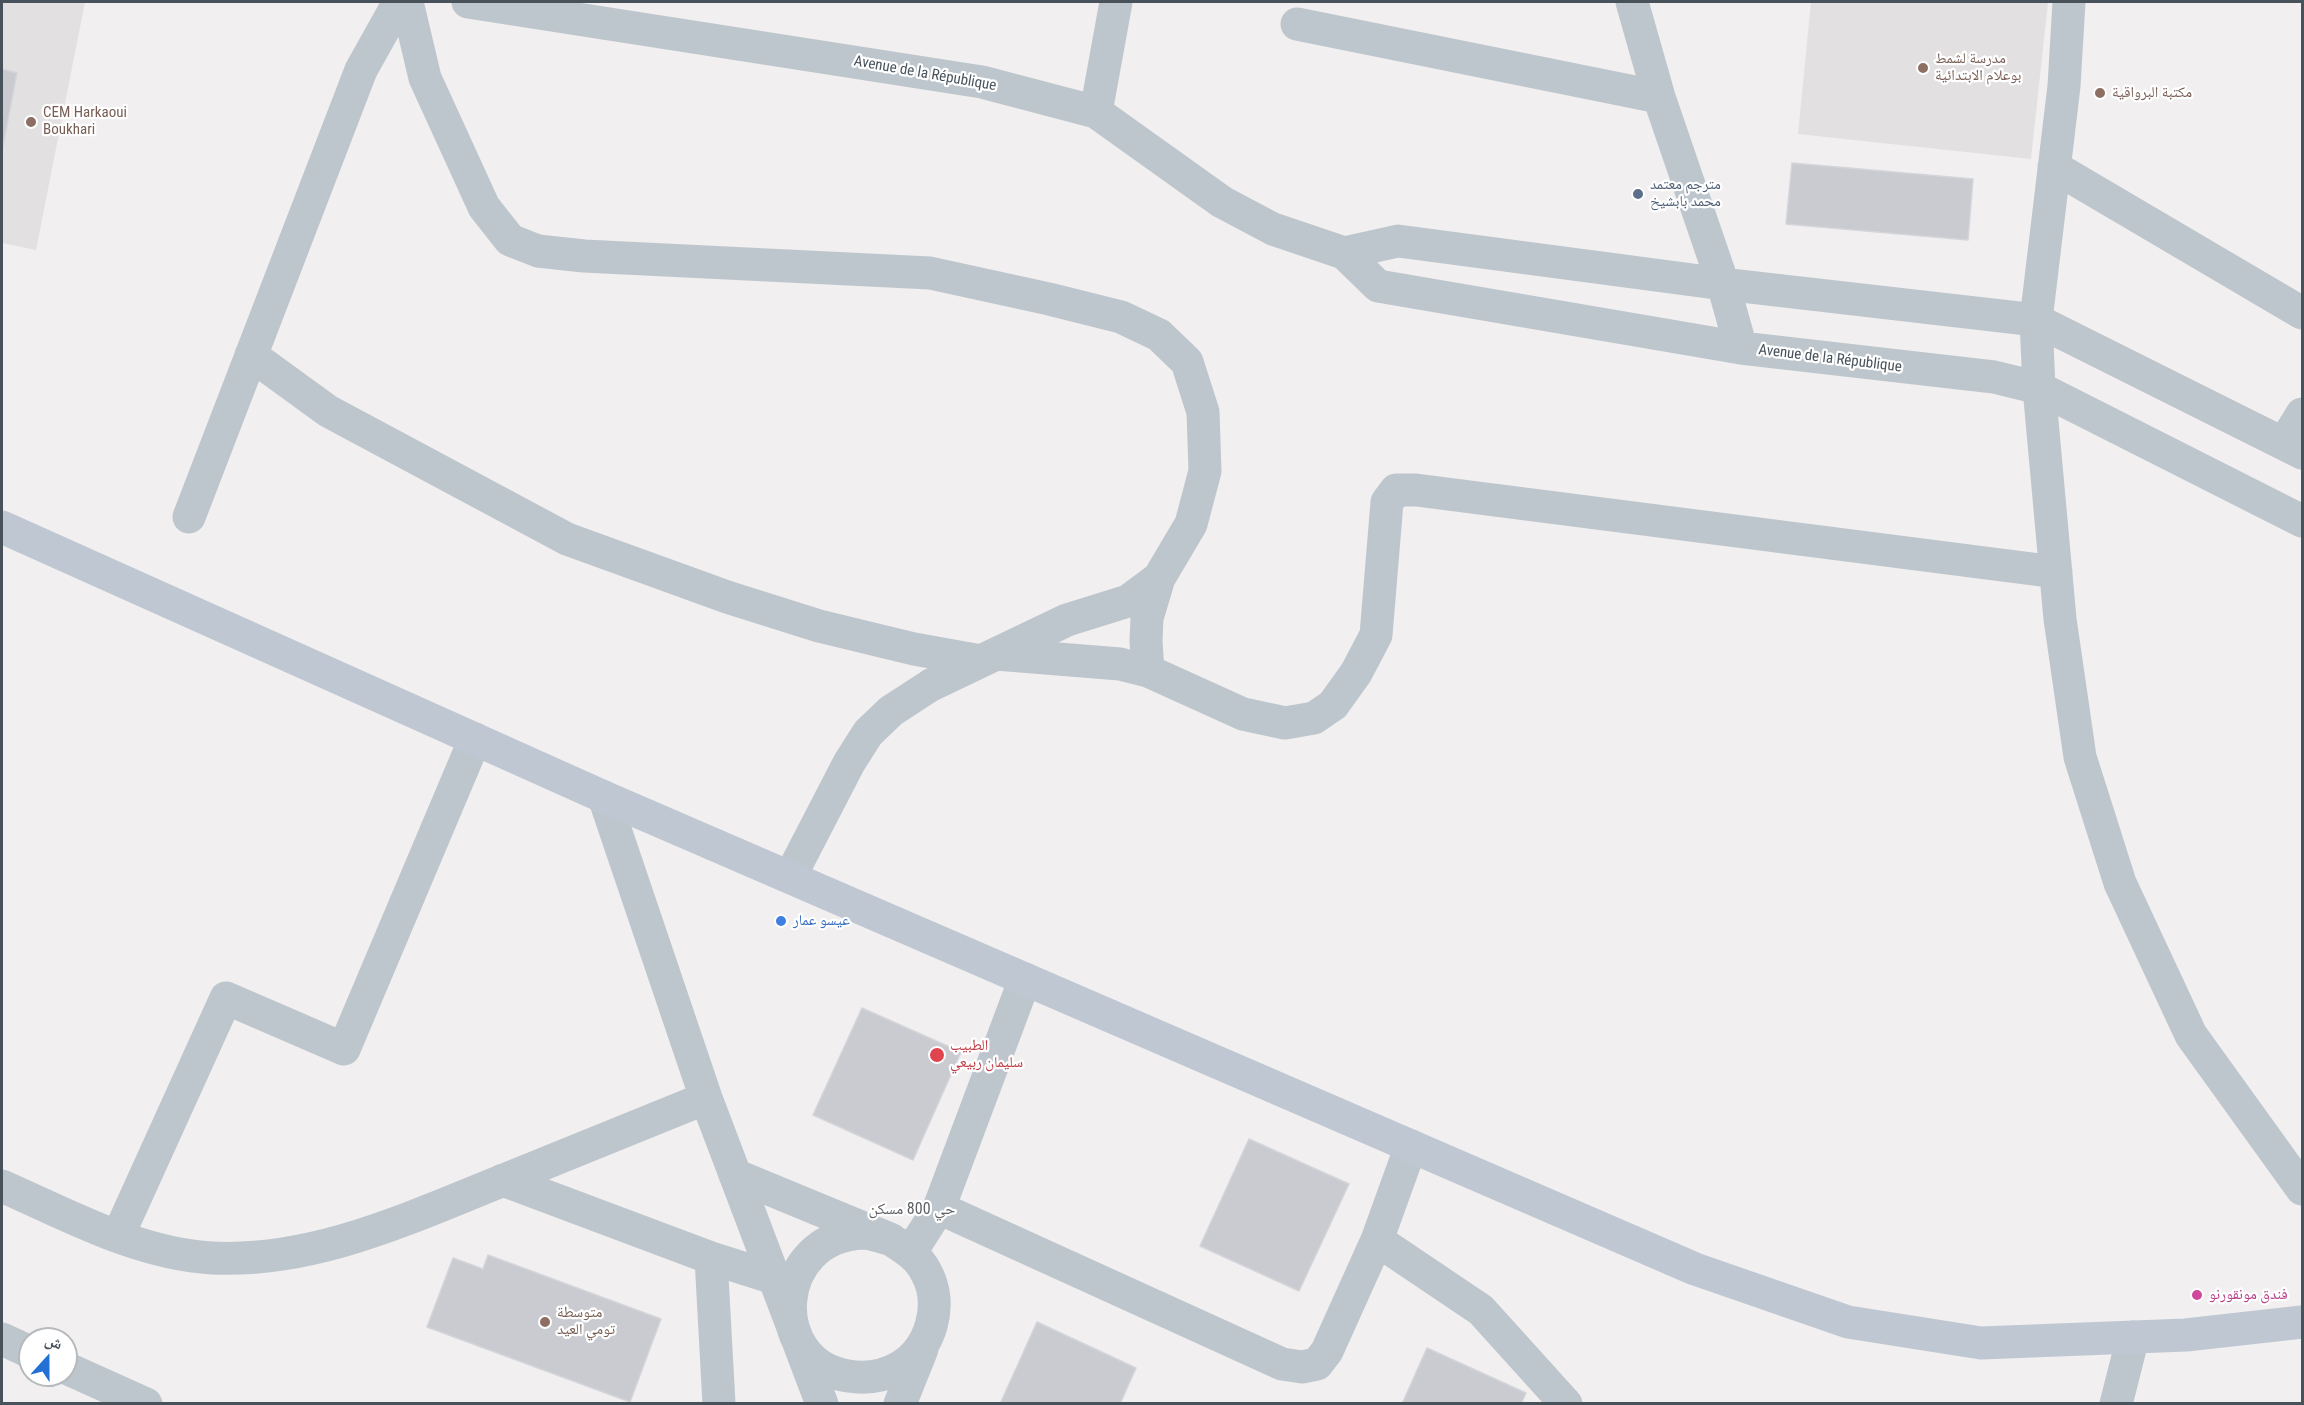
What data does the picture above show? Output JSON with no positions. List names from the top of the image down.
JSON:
{
  "streets": {
    "street": ["Avenue de la République"]
  },
  "districts": ["حي 800 مسكن"],
  "places": [
    "مدرسة لشمط بوعلام الابتدائية",
    "مكتبة البرواقية",
    "CEM Harkaoui Boukhari",
    "مترجم معتمد محمد بابشيخ",
    "عيسو عمار",
    "الطبيب سليمان ربيعي",
    "فندق مونقورنو",
    "متوسطة تومي العيد"
  ],
  "north": "top"
}
